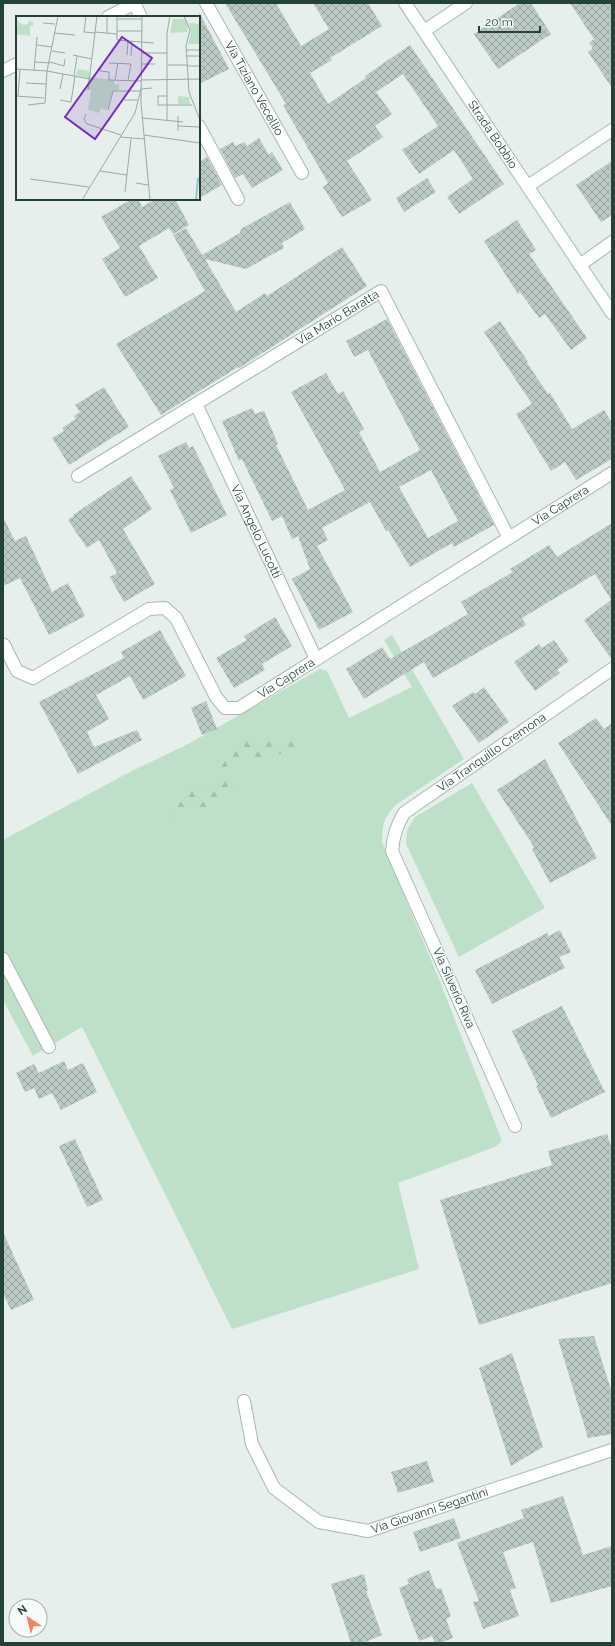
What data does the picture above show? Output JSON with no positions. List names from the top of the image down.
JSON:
{
  "streets": {
    "street": [
      "Via Tiziano Vecellio",
      "Strada Bobbio",
      "Via Mario Baratta",
      "Via Caprera",
      "Via Angelo Lucotti",
      "Via Tranquillo Cremona",
      "Via Silverio Riva",
      "Via Giovanni Segantini"
    ]
  },
  "crossings": [
    ["Via Mario Baratta", "Via Caprera"],
    ["Via Mario Baratta", "Via Angelo Lucotti"],
    ["Via Caprera", "Via Angelo Lucotti"],
    ["Via Tranquillo Cremona", "Via Silverio Riva"]
  ],
  "scale_bar": "20 m",
  "north": "top left"
}
